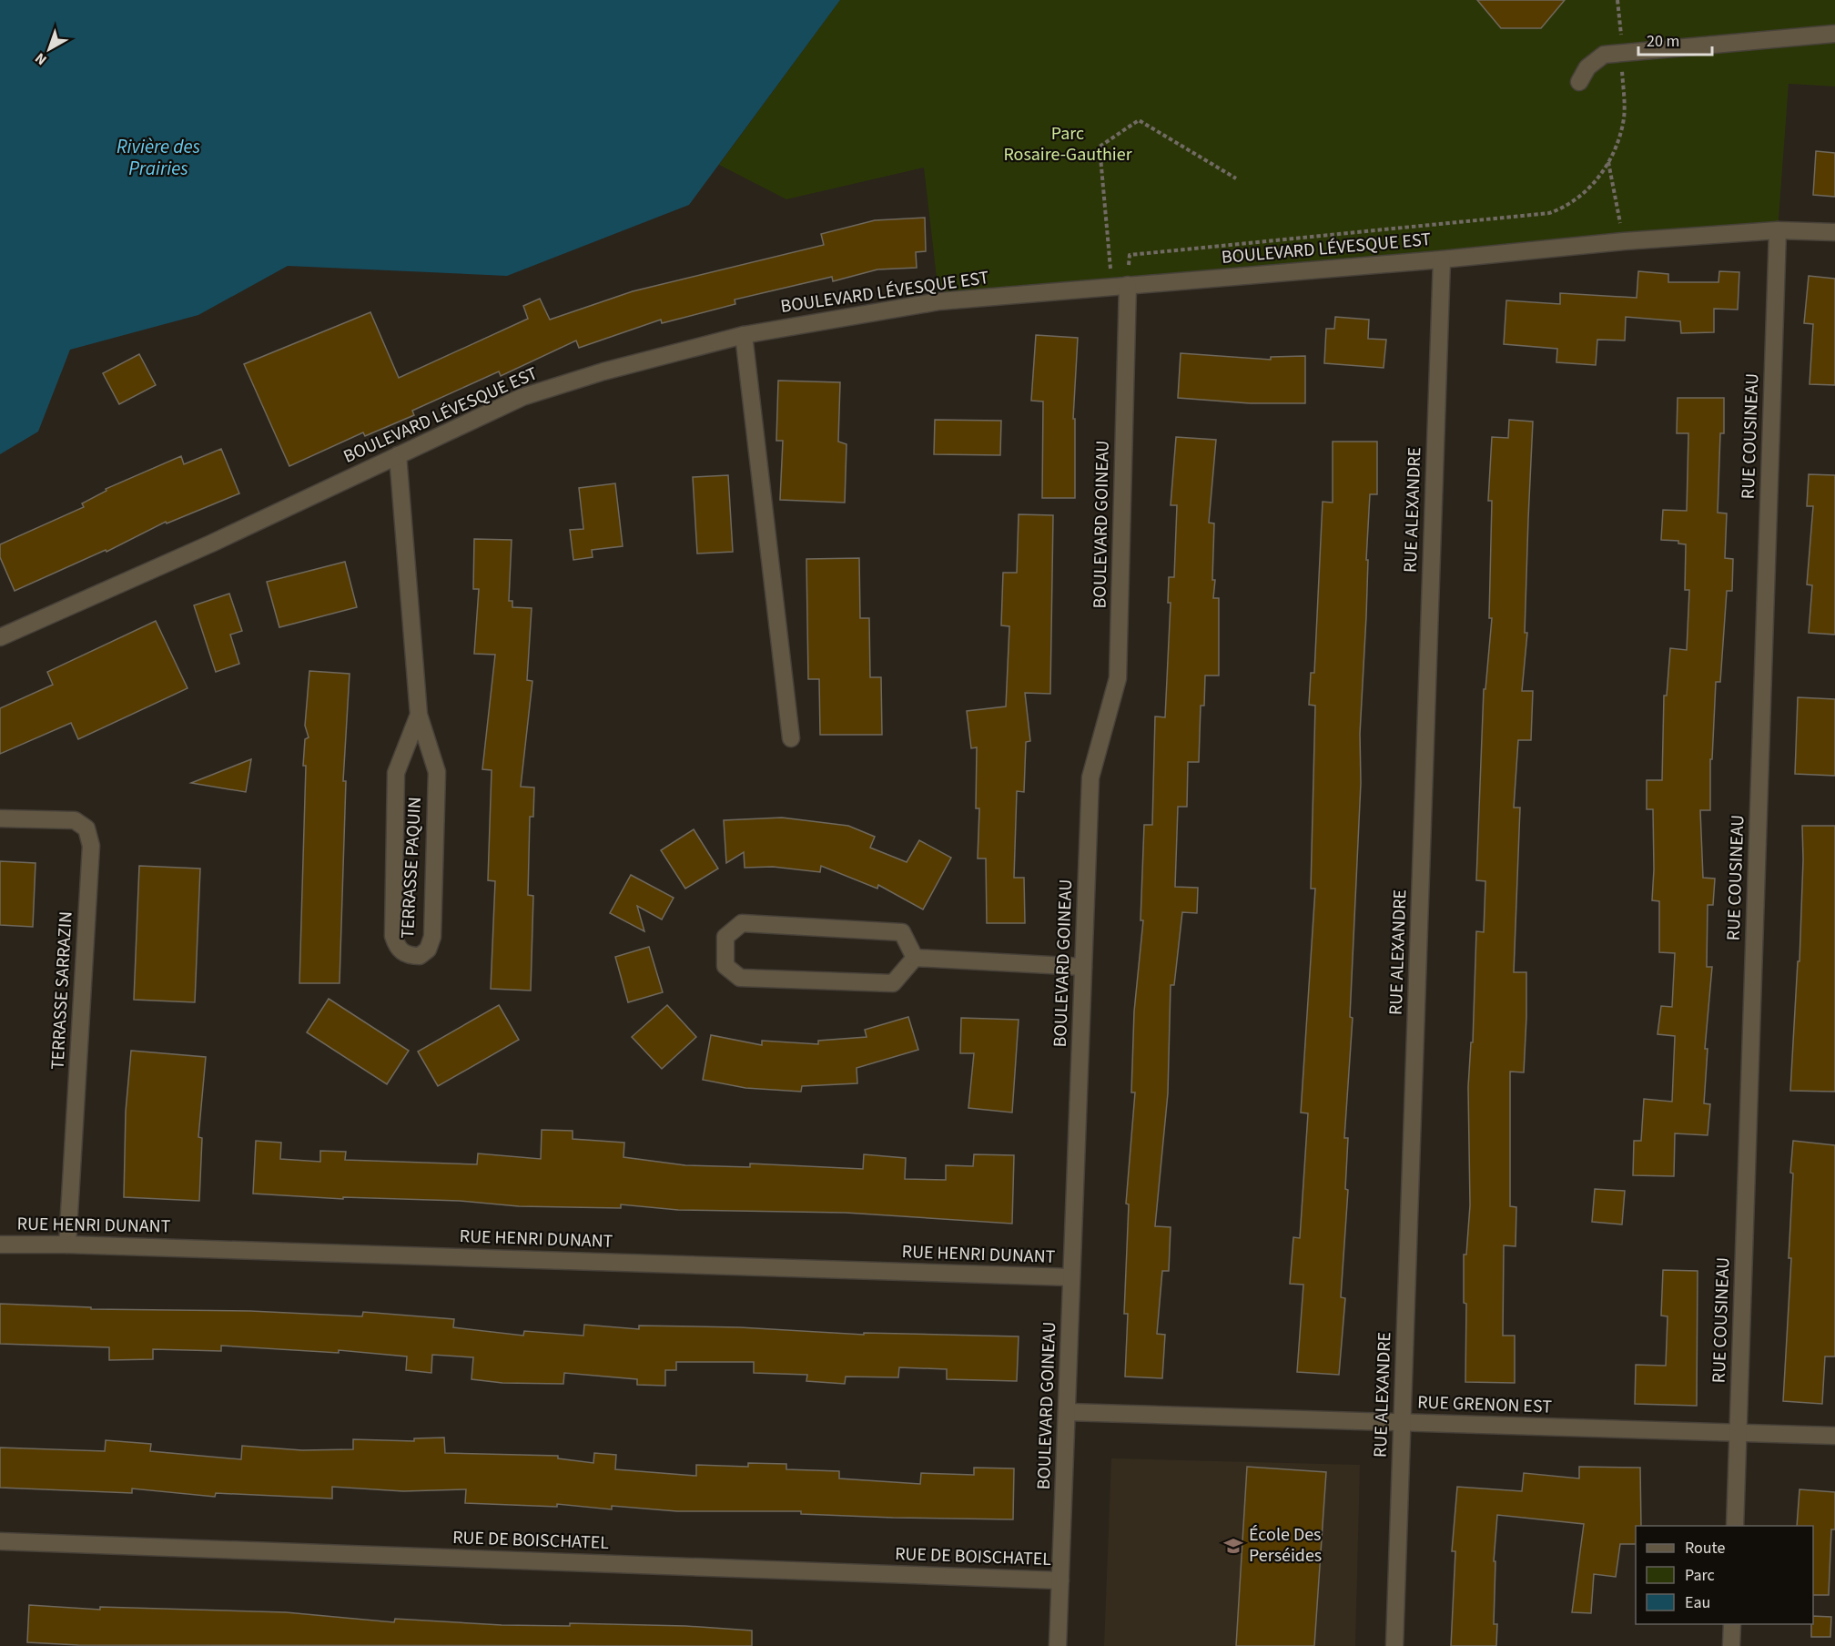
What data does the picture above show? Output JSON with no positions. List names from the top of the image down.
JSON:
{
  "streets": {
    "street": [
      "BOULEVARD LÉVESQUE EST",
      "RUE COUSINEAU",
      "RUE ALEXANDRE",
      "BOULEVARD GOINEAU",
      "TERRASSE PAQUIN",
      "TERRASSE SARRAZIN",
      "RUE HENRI DUNANT",
      "RUE GRENON EST",
      "RUE DE BOISCHATEL"
    ]
  },
  "crossings": [
    ["BOULEVARD LÉVESQUE EST", "RUE COUSINEAU"],
    ["BOULEVARD LÉVESQUE EST", "RUE ALEXANDRE"],
    ["BOULEVARD LÉVESQUE EST", "BOULEVARD GOINEAU"],
    ["BOULEVARD LÉVESQUE EST", "TERRASSE PAQUIN"],
    ["RUE COUSINEAU", "RUE GRENON EST"],
    ["RUE ALEXANDRE", "RUE GRENON EST"],
    ["BOULEVARD GOINEAU", "RUE HENRI DUNANT"],
    ["BOULEVARD GOINEAU", "RUE GRENON EST"],
    ["BOULEVARD GOINEAU", "RUE DE BOISCHATEL"],
    ["TERRASSE SARRAZIN", "RUE HENRI DUNANT"]
  ],
  "water": ["Rivière des Prairies"],
  "parks": ["Parc Rosaire-Gauthier"],
  "places": {
    "school or university": ["École Des Perséides"]
  },
  "legend": ["Route", "Parc", "Eau"],
  "scale_bar": "20 m",
  "north": "bottom left"
}
